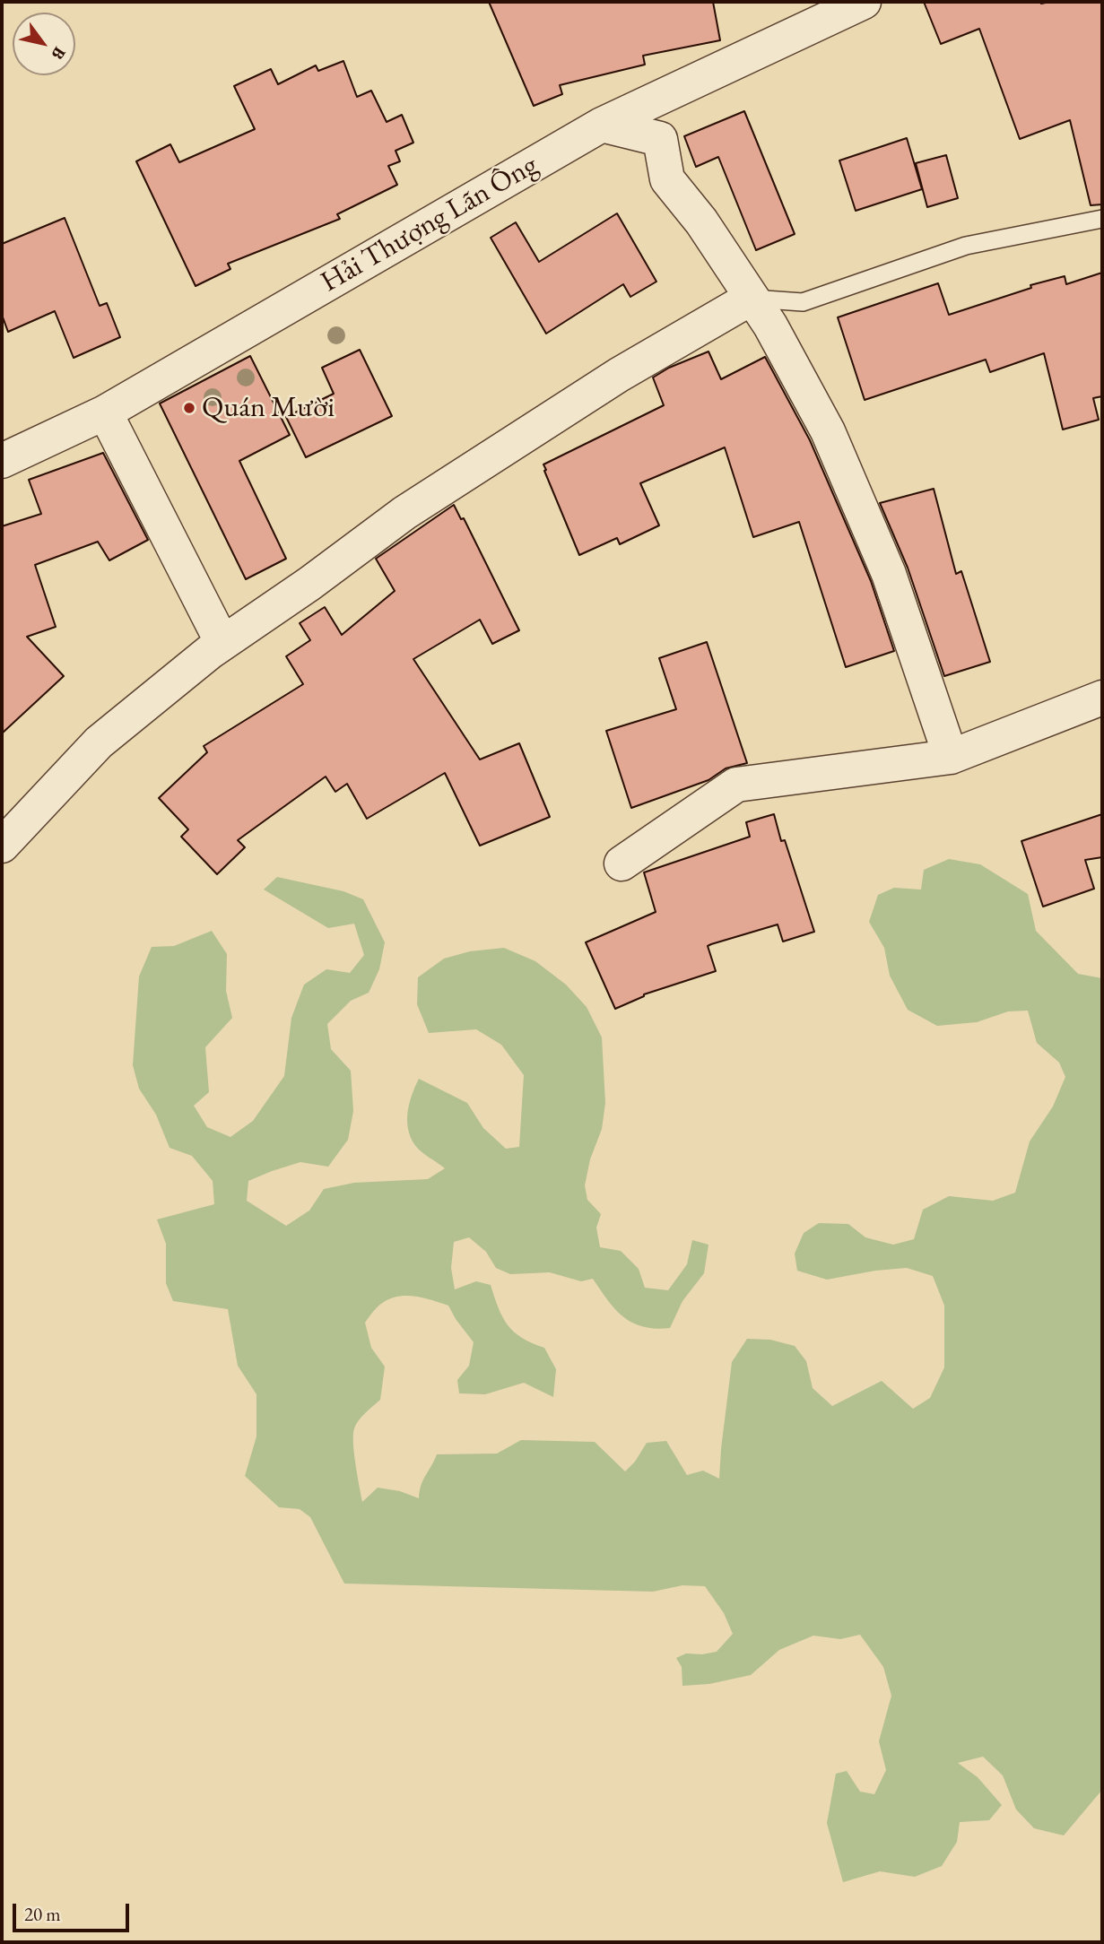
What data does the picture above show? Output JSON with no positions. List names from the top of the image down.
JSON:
{
  "streets": {
    "street": ["Hải Thượng Lãn Ông"]
  },
  "places": ["Quán Mười"],
  "scale_bar": "20 m",
  "north": "bottom right"
}
